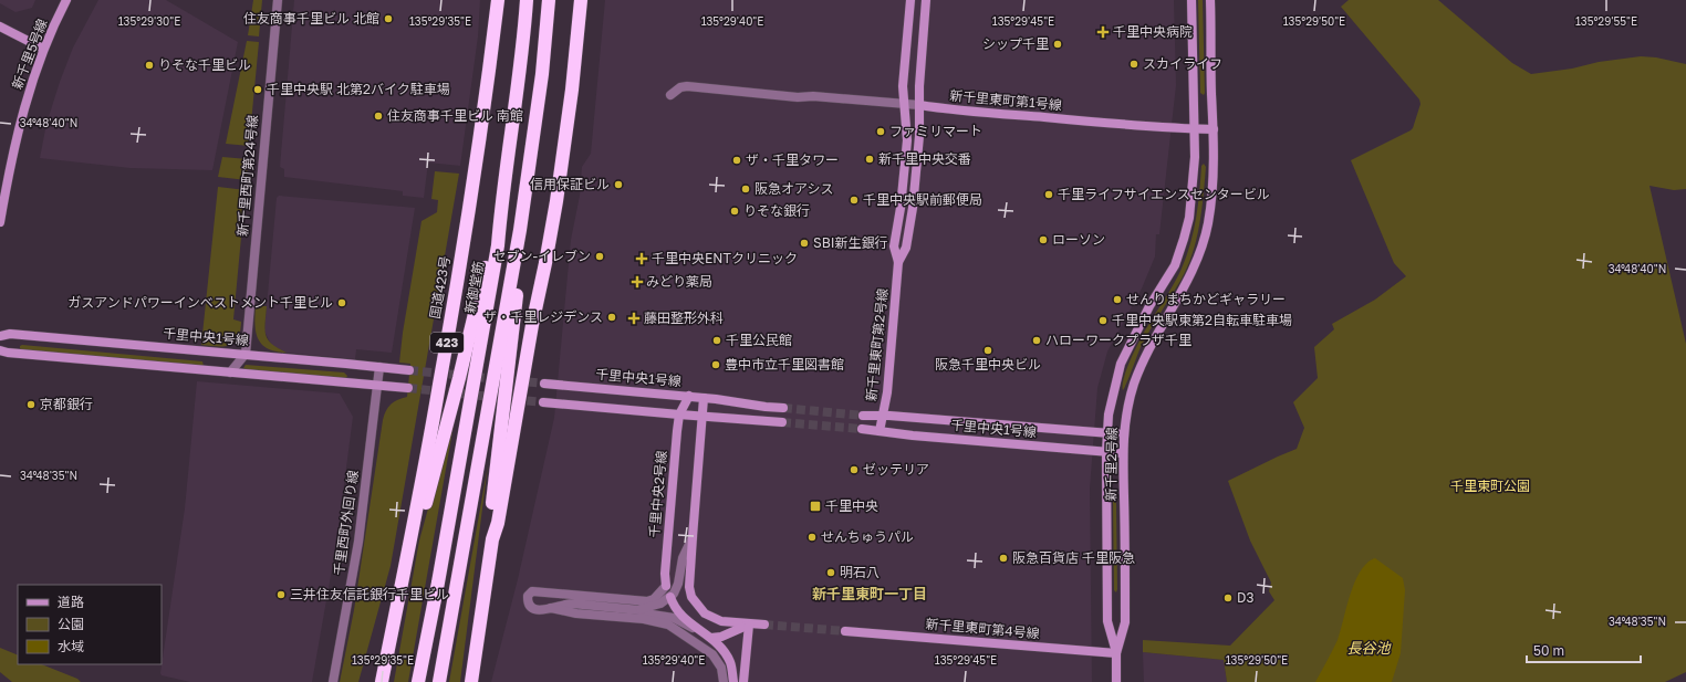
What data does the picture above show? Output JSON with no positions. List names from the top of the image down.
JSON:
{
  "streets": {
    "highway": ["国道423号", "新御堂筋", "423"],
    "street": [
      "新千里5号線",
      "新千里東町第1号線",
      "新千里西町第24号線",
      "千里中央1号線",
      "新千里東町第2号線",
      "新千里2号線",
      "千里中央2号線",
      "千里西町外回り線",
      "新千里東町第4号線"
    ]
  },
  "crossings": [
    ["新千里東町第1号線", "新千里東町第2号線"],
    ["新千里東町第1号線", "新千里2号線"],
    ["新千里西町第24号線", "千里中央1号線"],
    ["千里中央1号線", "新千里東町第2号線"],
    ["千里中央1号線", "新千里2号線"],
    ["千里中央1号線", "千里中央2号線"],
    ["千里中央1号線", "千里西町外回り線"],
    ["新千里2号線", "新千里東町第4号線"]
  ],
  "districts": ["新千里東町一丁目"],
  "water": ["長谷池"],
  "parks": ["千里東町公園"],
  "places": {
    "other": [
      "住友商事千里ビル 北館",
      "シップ千里",
      "スカイライフ",
      "りそな千里ビル",
      "千里中央駅 北第2バイク駐車場",
      "住友商事千里ビル 南館",
      "ファミリマート",
      "新千里中央交番",
      "ザ・千里タワー",
      "信用保証ビル",
      "阪急オアシス",
      "千里ライフサイエンスセンタービル",
      "千里中央駅前郵便局",
      "りそな銀行",
      "ローソン",
      "SBI新生銀行",
      "セブン-イレブン",
      "せんりまちかどギャラリー",
      "ガスアンドパワーインベストメント千里ビル",
      "ザ・千里レジデンス",
      "千里中央駅東第2自転車駐車場",
      "千里公民館",
      "ハローワークプラザ千里",
      "阪急千里中央ビル",
      "豊中市立千里図書館",
      "京都銀行",
      "ゼッテリア",
      "せんちゅうパル",
      "阪急百貨店 千里阪急",
      "明石八",
      "三井住友信託銀行千里ビル",
      "D3"
    ],
    "health": [
      "千里中央病院",
      "千里中央ENTクリニック",
      "みどり薬局",
      "藤田整形外科"
    ],
    "transit": ["千里中央"]
  },
  "legend": ["道路", "公園", "水域"],
  "scale_bar": "50 m",
  "coordinates": [
    "135°29'30\"E",
    "135°29'35\"E",
    "135°29'40\"E",
    "135°29'45\"E",
    "135°29'50\"E",
    "135°29'55\"E",
    "34°48'40\"N",
    "34°48'35\"N"
  ]
}
